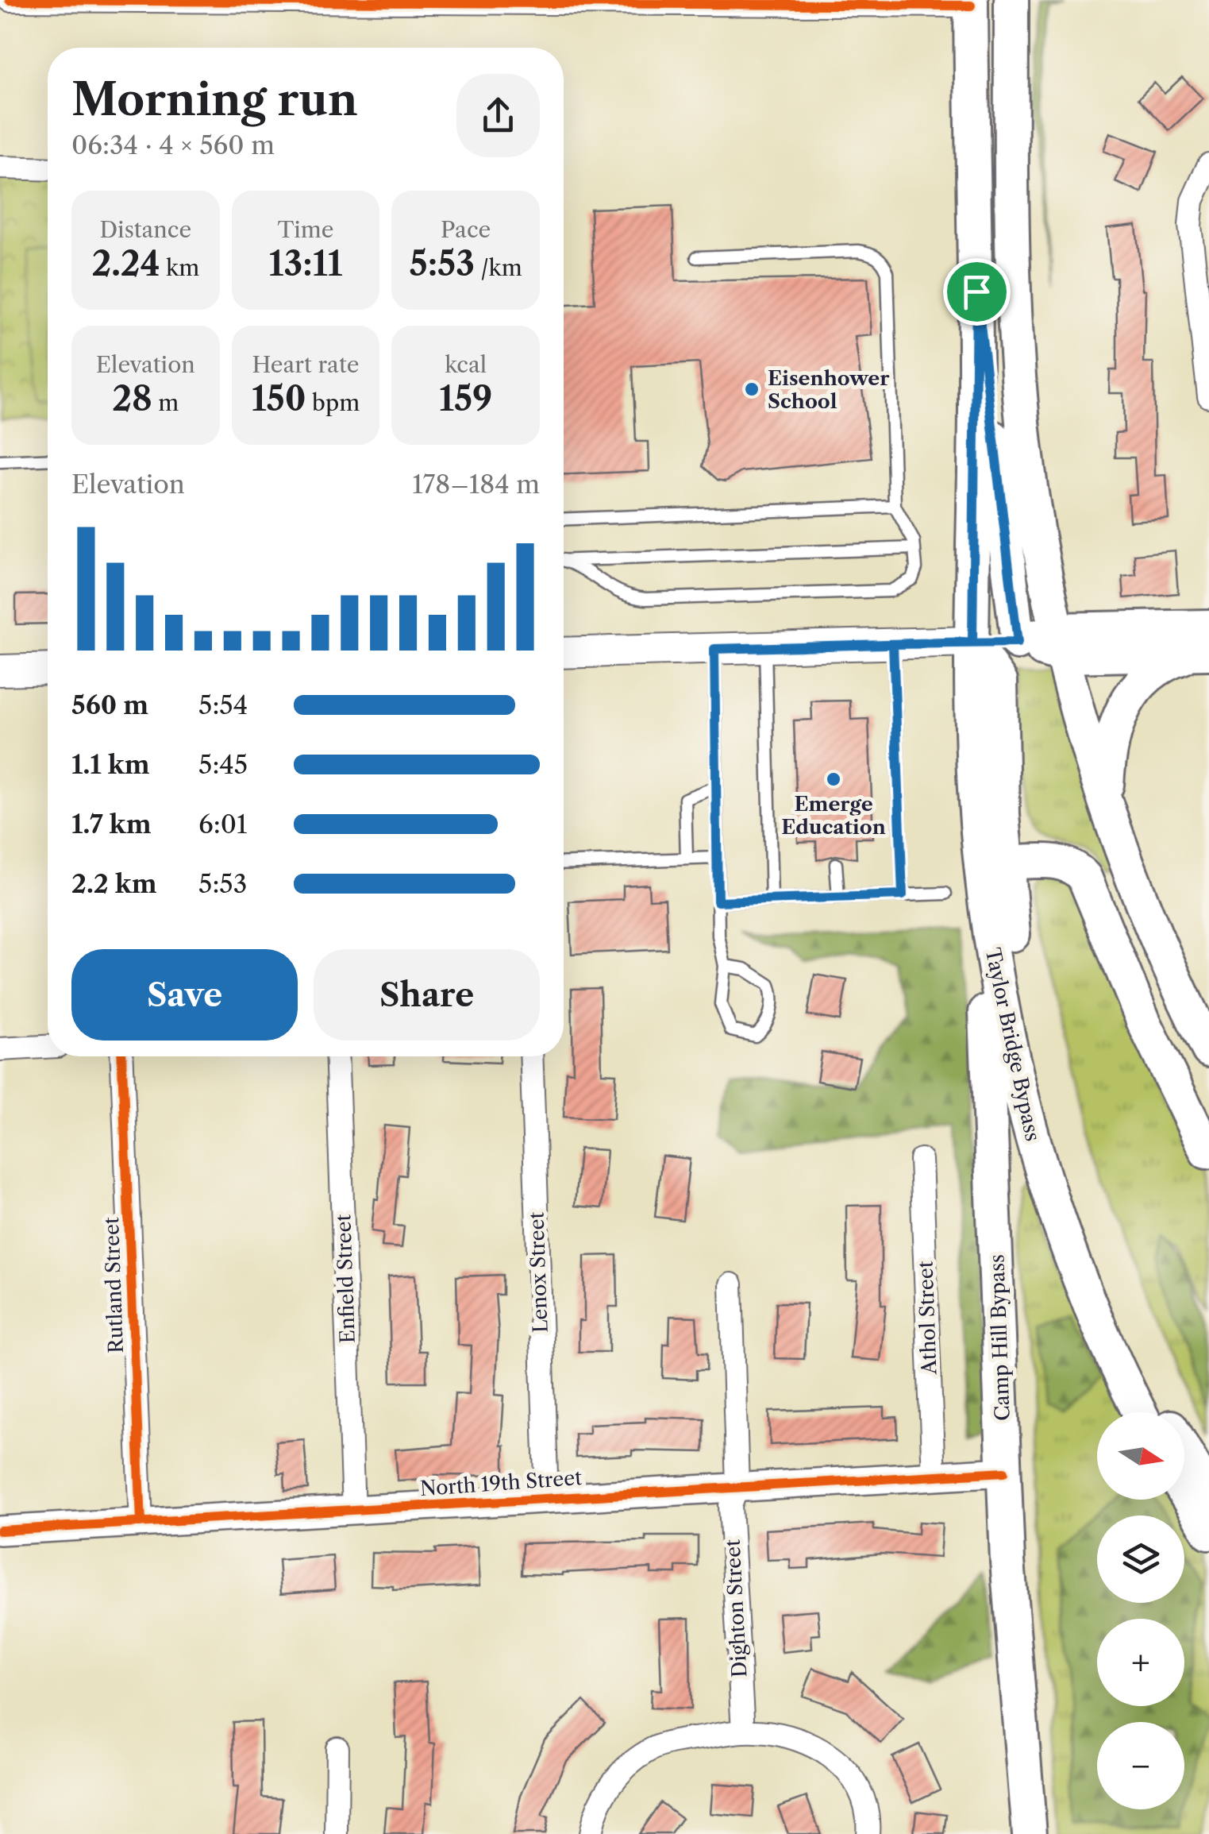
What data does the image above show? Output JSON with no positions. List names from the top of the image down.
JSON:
{
  "streets": {
    "main road": ["Taylor Bridge Bypass", "Camp Hill Bypass"],
    "street": [
      "Lenox Street",
      "Enfield Street",
      "Rutland Street",
      "Athol Street",
      "North 19th Street",
      "Dighton Street"
    ]
  },
  "crossings": [
    ["Taylor Bridge Bypass", "Camp Hill Bypass"],
    ["Lenox Street", "North 19th Street"],
    ["Enfield Street", "North 19th Street"],
    ["Rutland Street", "North 19th Street"],
    ["Athol Street", "North 19th Street"],
    ["Camp Hill Bypass", "North 19th Street"],
    ["North 19th Street", "Dighton Street"]
  ],
  "places": ["Eisenhower School", "Emerge Education"],
  "north": "right",
  "page": {
    "heading": ["Morning run", "06:34 · 4 × 560 m"],
    "stats": [
      ["Distance", "2.24 km"],
      ["Time", "13:11"],
      ["Pace", "5:53 /km"],
      ["Elevation", "28 m"],
      ["Heart rate", "150 bpm"],
      ["kcal", "159"]
    ],
    "chart": ["Elevation", "178–184 m"],
    "list": [
      {
        "name": "560 m",
        "note": "5:54"
      },
      {
        "name": "1.1 km",
        "note": "5:45"
      },
      {
        "name": "1.7 km",
        "note": "6:01"
      },
      {
        "name": "2.2 km",
        "note": "5:53"
      }
    ],
    "buttons": ["Save", "Share"],
    "map_buttons": ["+", "−"]
  }
}
